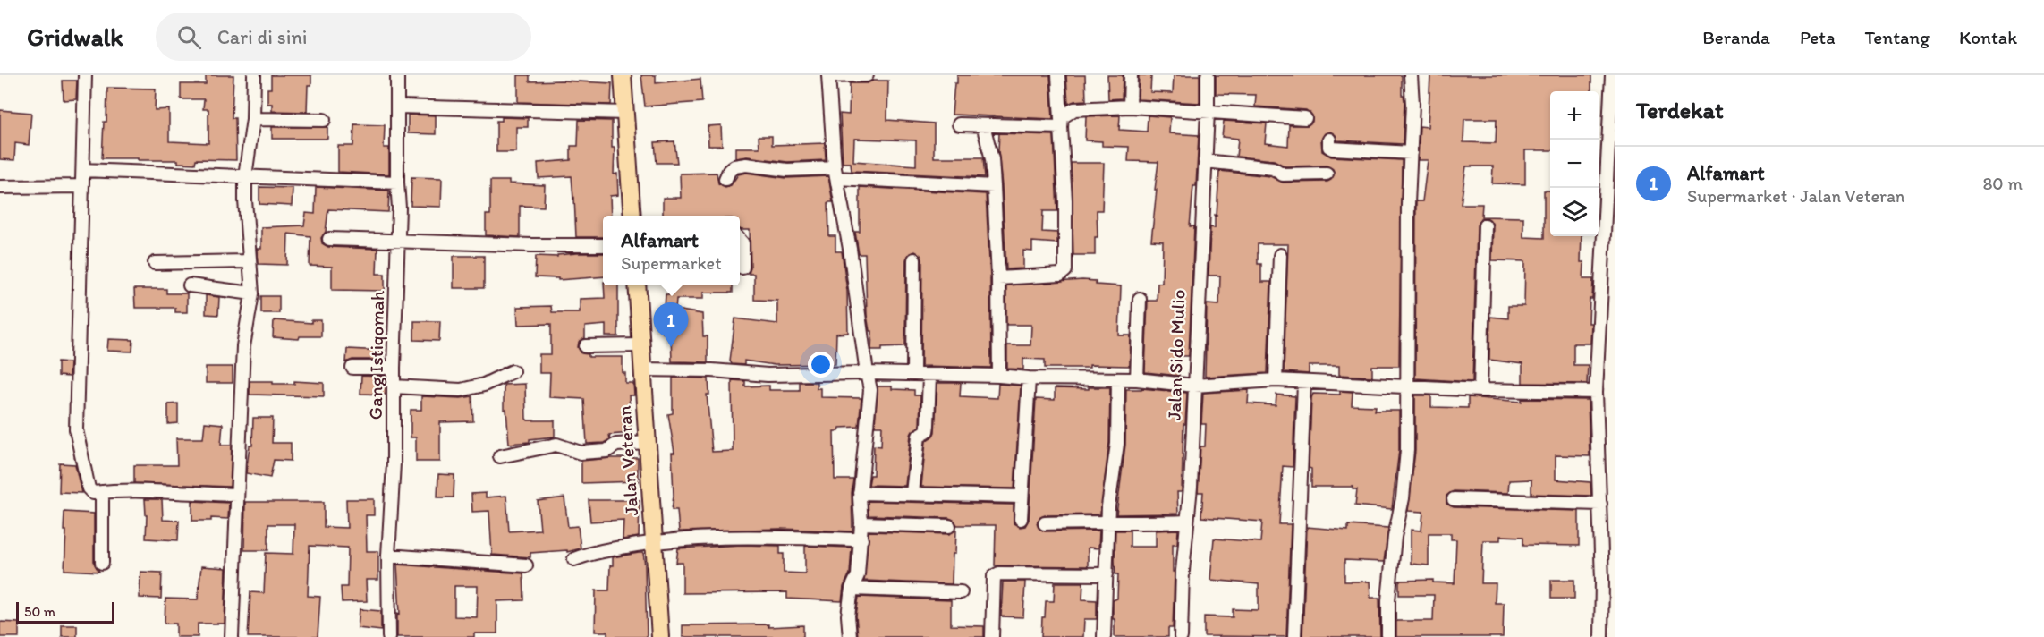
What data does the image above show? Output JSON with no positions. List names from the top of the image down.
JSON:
{
  "streets": {
    "main road": ["Jalan Veteran"],
    "street": ["Gang Istiqomah", "Jalan Sido Mulio"]
  },
  "scale_bar": "50 m",
  "page": {
    "header": "Gridwalk",
    "search": "Cari di sini",
    "nav": [
      "Beranda",
      "Peta",
      "Tentang",
      "Kontak"
    ],
    "heading": "Terdekat",
    "map_buttons": ["+", "−"],
    "list": [
      {
        "mark": "1",
        "name": "Alfamart",
        "note": "Supermarket · Jalan Veteran",
        "value": "80 m"
      }
    ],
    "popup": ["Alfamart", "Supermarket"],
    "pins": "1",
    "scale": "50 m"
  }
}
